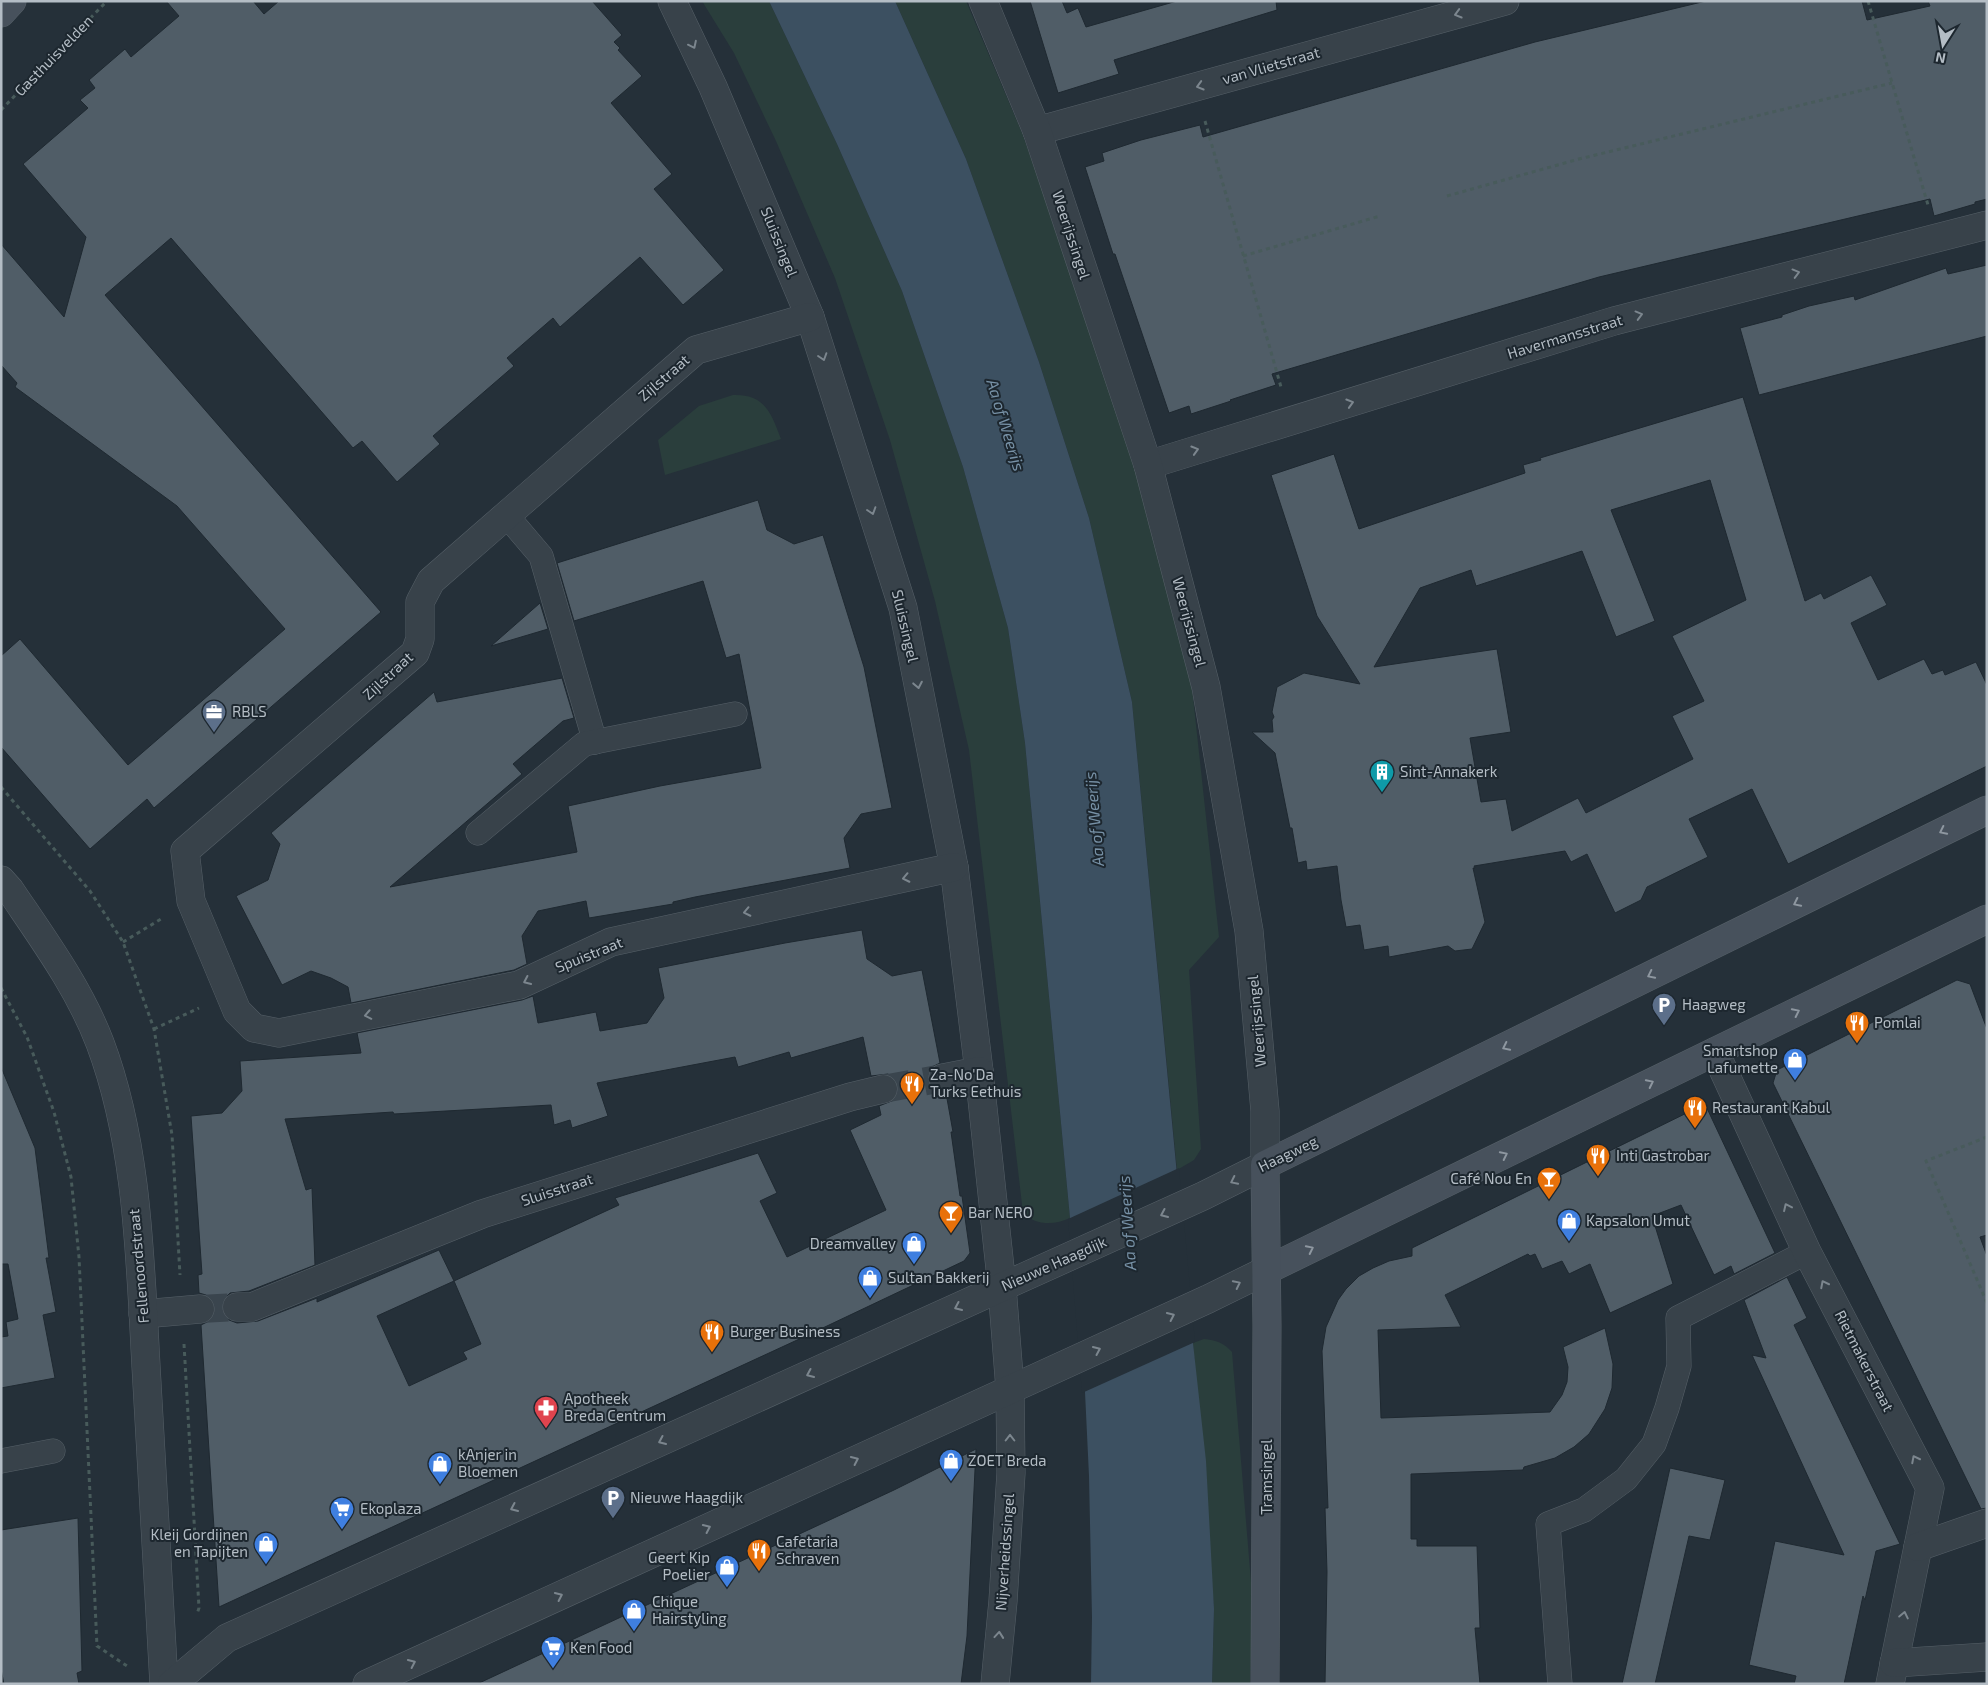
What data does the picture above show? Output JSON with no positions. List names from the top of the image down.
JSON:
{
  "streets": {
    "main road": ["Weerijssingel", "Haagweg", "Tramsingel"],
    "street": [
      "van Vlietstraat",
      "Sluissingel",
      "Havermansstraat",
      "Zijlstraat",
      "Spuistraat",
      "Sluisstraat",
      "Nieuwe Haagdijk",
      "Fellenoordstraat",
      "Rietmakerstraat",
      "Nijverheidssingel"
    ],
    "path": ["Gasthuisvelden"]
  },
  "crossings": [
    ["van Vlietstraat", "Weerijssingel"],
    ["Weerijssingel", "Havermansstraat"],
    ["Weerijssingel", "Haagweg"],
    ["Weerijssingel", "Tramsingel"],
    ["Sluissingel", "Zijlstraat"],
    ["Sluissingel", "Spuistraat"],
    ["Sluissingel", "Nieuwe Haagdijk"],
    ["Sluissingel", "Nijverheidssingel"],
    ["Zijlstraat", "Spuistraat"],
    ["Haagweg", "Nieuwe Haagdijk"],
    ["Nieuwe Haagdijk", "Nijverheidssingel"]
  ],
  "one_way": [
    "van Vlietstraat",
    "Sluissingel",
    "Havermansstraat",
    "Spuistraat",
    "Rietmakerstraat",
    "Nijverheidssingel"
  ],
  "water": ["Aa of Weerijs"],
  "places": {
    "office": ["RBLS"],
    "building": ["Sint-Annakerk"],
    "parking": ["Haagweg", "Nieuwe Haagdijk"],
    "restaurant": [
      "Pomlai",
      "Za-No'Da Turks Eethuis",
      "Restaurant Kabul",
      "Inti Gastrobar",
      "Burger Business",
      "Cafetaria Schraven"
    ],
    "shop": [
      "Smartshop Lafumette",
      "Kapsalon Umut",
      "Dreamvalley",
      "Sultan Bakkerij",
      "ZOET Breda",
      "kAnjer in Bloemen",
      "Kleij Gordijnen en Tapijten",
      "Geert Kip Poelier",
      "Chique Hairstyling"
    ],
    "bar": ["Café Nou En", "Bar NERO"],
    "pharmacy": ["Apotheek Breda Centrum"],
    "supermarket": ["Ekoplaza", "Ken Food"]
  },
  "north": "bottom"
}
